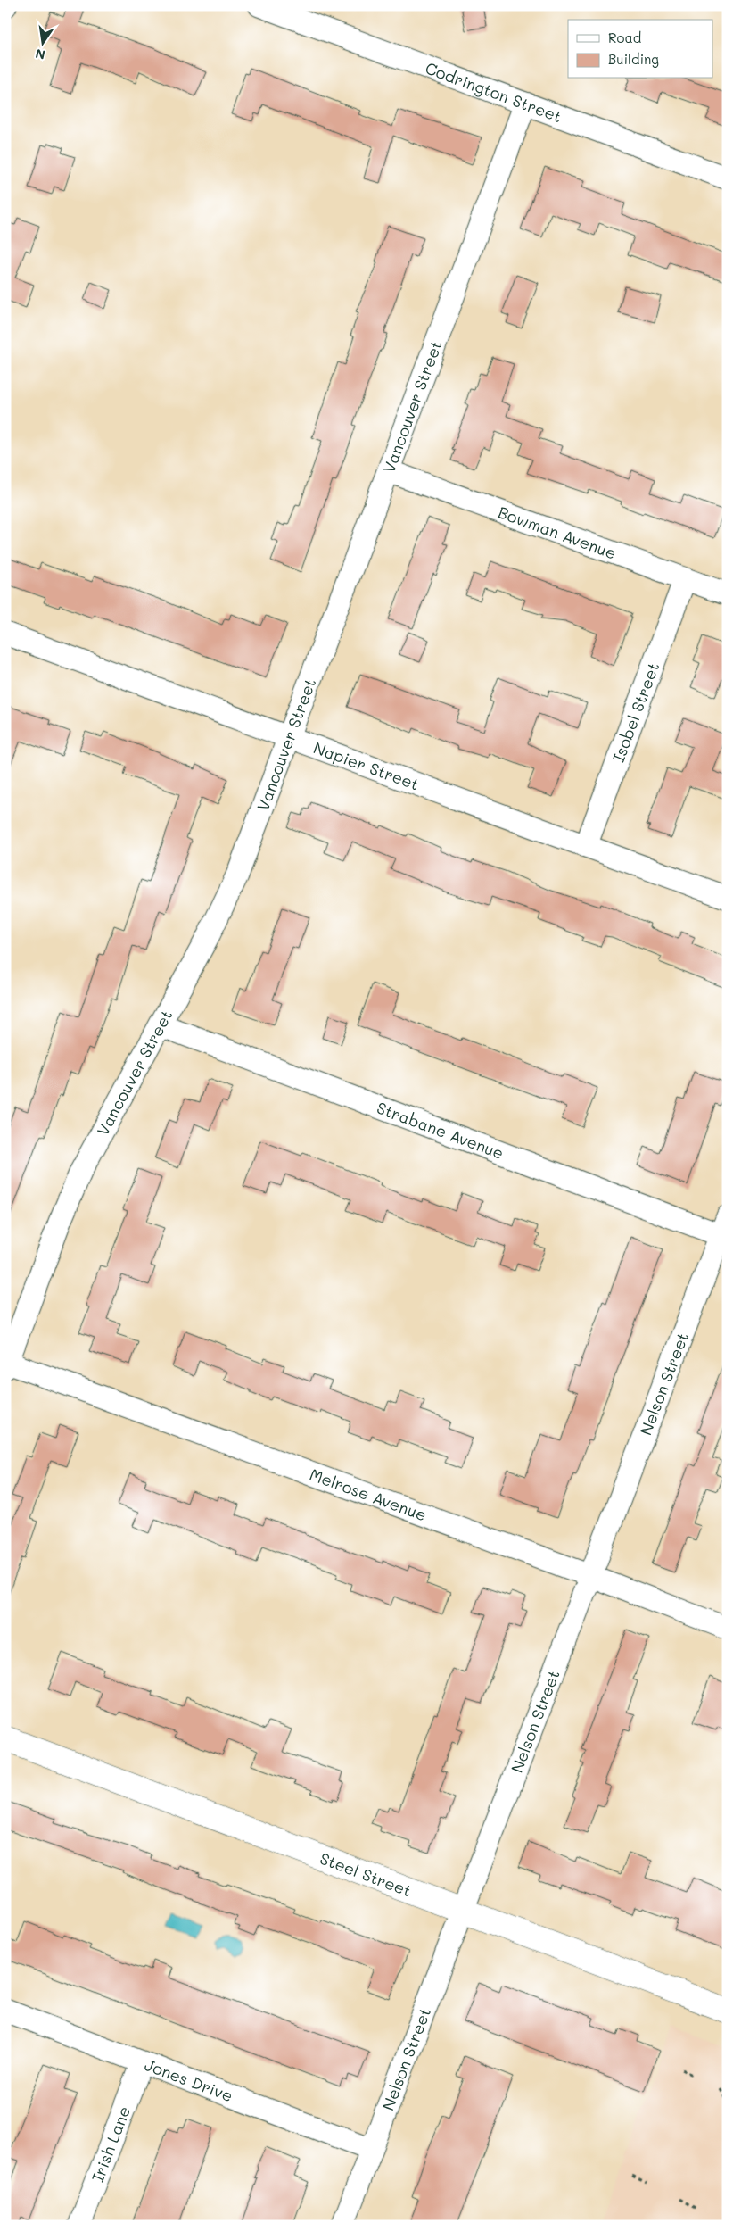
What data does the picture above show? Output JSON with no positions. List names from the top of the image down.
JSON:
{
  "streets": {
    "street": [
      "Codrington Street",
      "Vancouver Street",
      "Bowman Avenue",
      "Isobel Street",
      "Napier Street",
      "Strabane Avenue",
      "Nelson Street",
      "Melrose Avenue",
      "Steel Street",
      "Jones Drive",
      "Irish Lane"
    ]
  },
  "crossings": [
    ["Codrington Street", "Vancouver Street"],
    ["Vancouver Street", "Bowman Avenue"],
    ["Vancouver Street", "Napier Street"],
    ["Vancouver Street", "Strabane Avenue"],
    ["Vancouver Street", "Melrose Avenue"],
    ["Bowman Avenue", "Isobel Street"],
    ["Isobel Street", "Napier Street"],
    ["Strabane Avenue", "Nelson Street"],
    ["Nelson Street", "Melrose Avenue"],
    ["Nelson Street", "Steel Street"],
    ["Nelson Street", "Jones Drive"],
    ["Jones Drive", "Irish Lane"]
  ],
  "legend": ["Road", "Building"],
  "north": "bottom"
}
